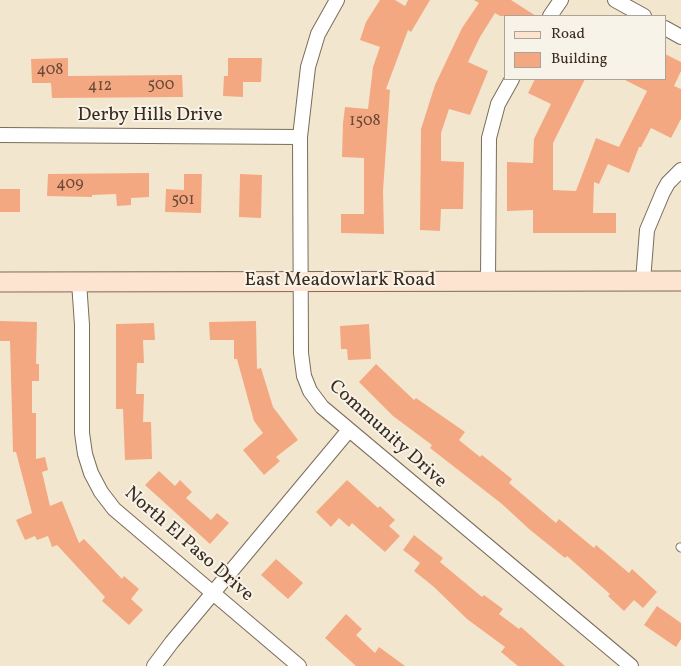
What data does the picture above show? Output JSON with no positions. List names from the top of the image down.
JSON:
{
  "streets": {
    "main road": ["East Meadowlark Road"],
    "street": ["Derby Hills Drive", "Community Drive", "North El Paso Drive"]
  },
  "crossings": [
    ["Derby Hills Drive", "Community Drive"],
    ["East Meadowlark Road", "Community Drive"],
    ["East Meadowlark Road", "North El Paso Drive"]
  ],
  "house_numbers": [
    "408",
    "500",
    "412",
    "1508",
    "409",
    "501"
  ],
  "legend": ["Road", "Building"]
}
